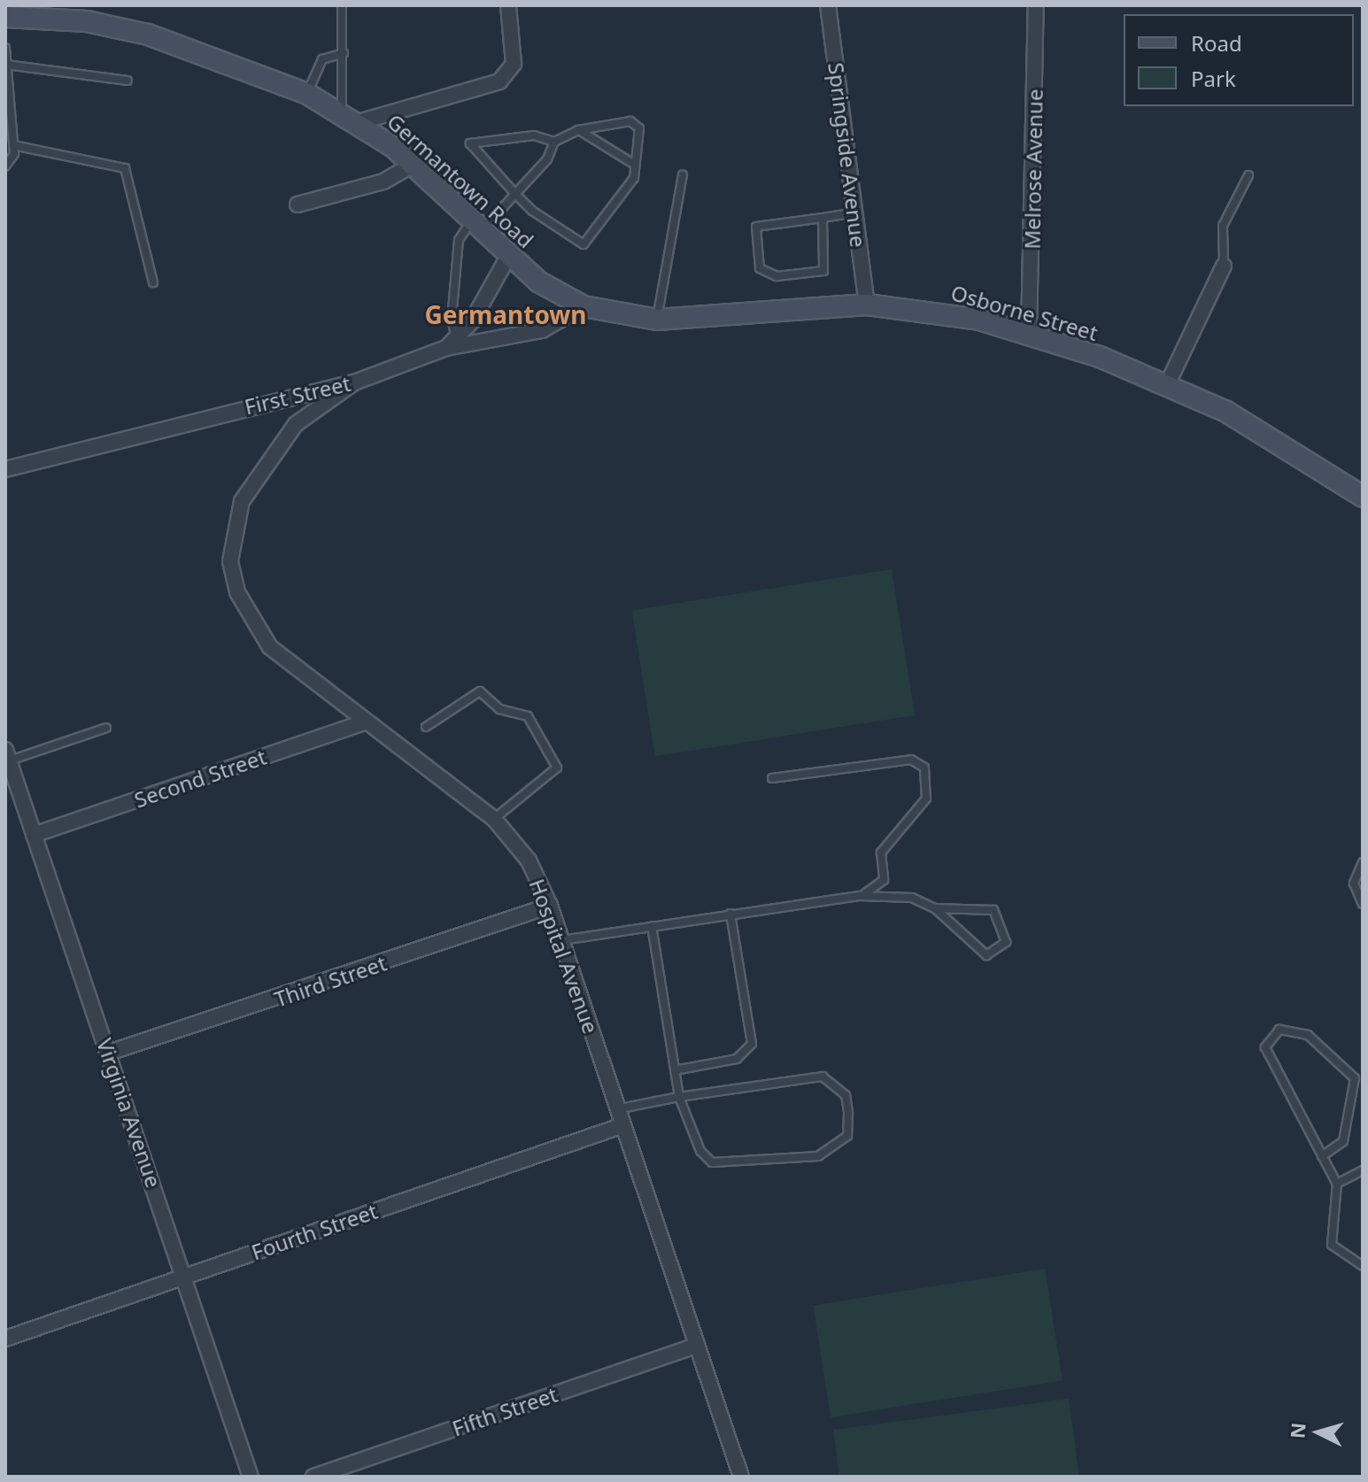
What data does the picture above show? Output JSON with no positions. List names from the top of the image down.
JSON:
{
  "streets": {
    "main road": ["Germantown Road", "Osborne Street"],
    "street": [
      "Springside Avenue",
      "Melrose Avenue",
      "First Street",
      "Second Street",
      "Hospital Avenue",
      "Third Street",
      "Virginia Avenue",
      "Fourth Street",
      "Fifth Street"
    ]
  },
  "crossings": [
    ["Springside Avenue", "Osborne Street"],
    ["Melrose Avenue", "Osborne Street"],
    ["Germantown Road", "Osborne Street"],
    ["Germantown Road", "First Street"],
    ["First Street", "Hospital Avenue"],
    ["Second Street", "Hospital Avenue"],
    ["Second Street", "Virginia Avenue"],
    ["Hospital Avenue", "Third Street"],
    ["Hospital Avenue", "Fourth Street"],
    ["Hospital Avenue", "Fifth Street"],
    ["Third Street", "Virginia Avenue"],
    ["Virginia Avenue", "Fourth Street"]
  ],
  "districts": ["Germantown"],
  "legend": ["Road", "Park"],
  "north": "left"
}
